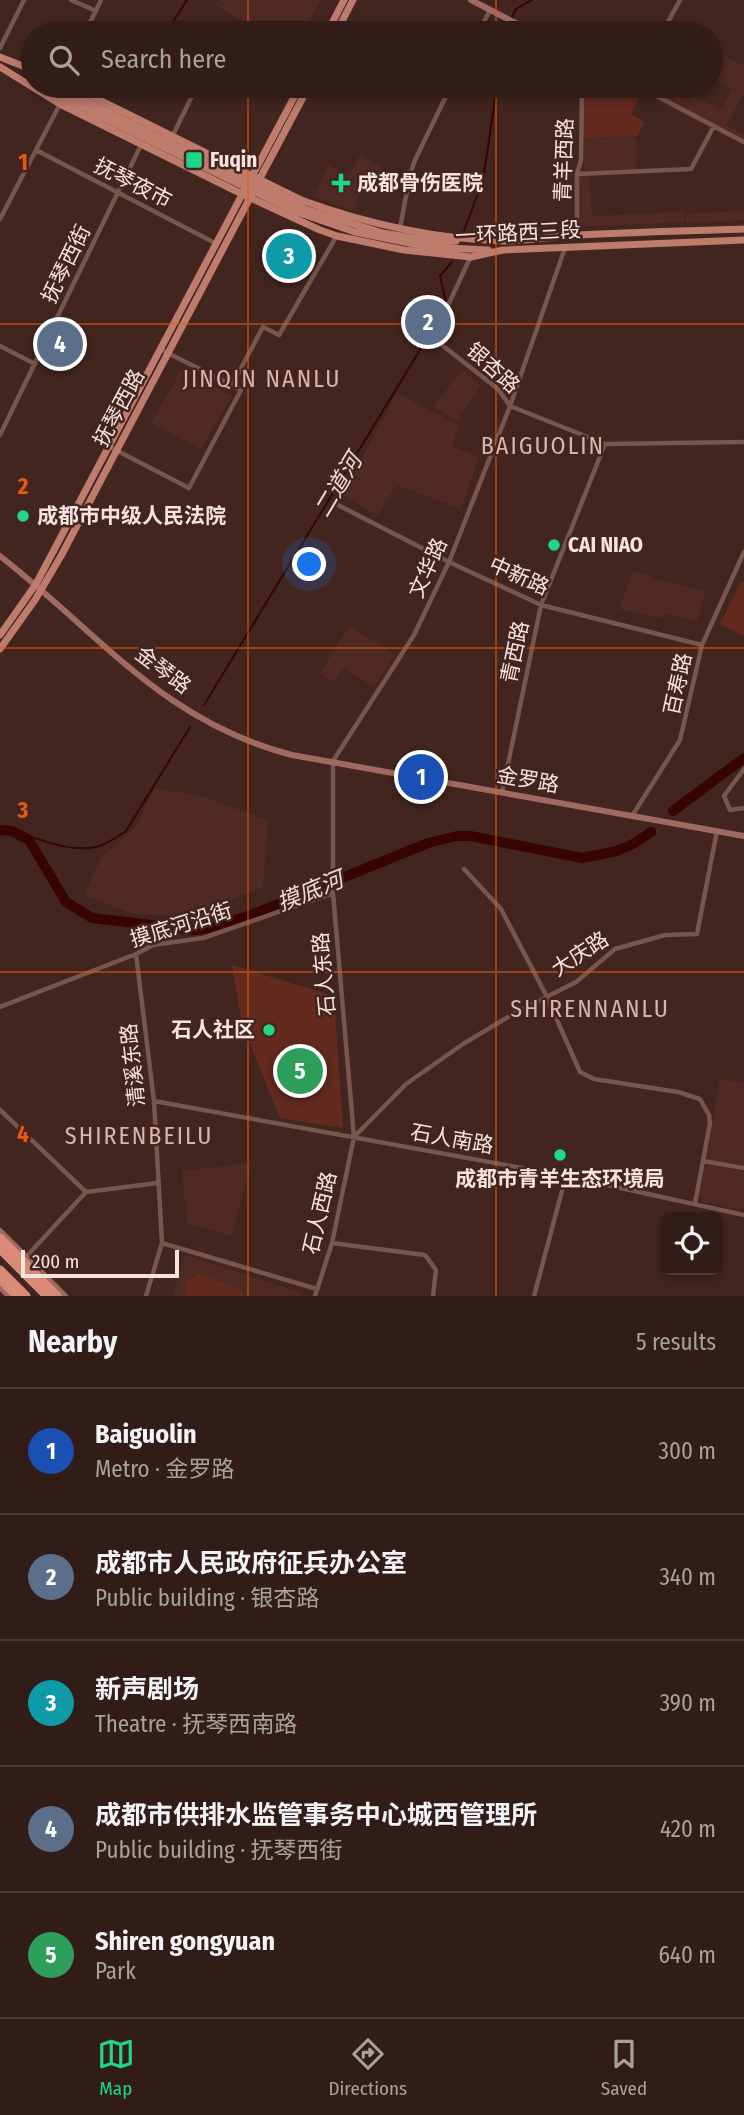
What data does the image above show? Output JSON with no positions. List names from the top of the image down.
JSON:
{
  "streets": {
    "main road": ["一环路西三段", "抚琴西路"],
    "street": [
      "青羊西路",
      "抚琴夜市",
      "抚琴西街",
      "银杏路",
      "文华路",
      "中新路",
      "青西路",
      "金琴路",
      "百寿路",
      "金罗路",
      "摸底河沿街",
      "大庆路",
      "石人东路",
      "清溪东路",
      "石人南路",
      "石人西路"
    ]
  },
  "crossings": [
    ["青羊西路", "一环路西三段"],
    ["抚琴夜市", "抚琴西街"],
    ["抚琴夜市", "抚琴西路"],
    ["一环路西三段", "抚琴西街"],
    ["一环路西三段", "银杏路"],
    ["一环路西三段", "抚琴西路"],
    ["一环路西三段", "文华路"],
    ["银杏路", "文华路"],
    ["银杏路", "青西路"],
    ["抚琴西路", "金琴路"],
    ["文华路", "中新路"],
    ["文华路", "金琴路"],
    ["文华路", "金罗路"],
    ["中新路", "青西路"],
    ["中新路", "百寿路"],
    ["青西路", "金罗路"],
    ["金琴路", "金罗路"],
    ["百寿路", "金罗路"],
    ["金罗路", "大庆路"],
    ["摸底河沿街", "石人东路"],
    ["摸底河沿街", "清溪东路"],
    ["大庆路", "石人东路"],
    ["大庆路", "石人南路"],
    ["大庆路", "石人西路"],
    ["石人东路", "石人南路"],
    ["石人东路", "石人西路"],
    ["清溪东路", "石人南路"],
    ["石人南路", "石人西路"]
  ],
  "districts": [
    "JINQIN NANLU",
    "BAIGUOLIN",
    "SHIRENNANLU",
    "SHIRENBEILU"
  ],
  "water": ["二道河", "摸底河"],
  "places": {
    "transit": ["Fuqin"],
    "health": ["成都骨伤医院"],
    "other": [
      "成都市中级人民法院",
      "CAI NIAO",
      "石人社区",
      "成都市青羊生态环境局"
    ]
  },
  "scale_bar": "200 m",
  "page": {
    "search": "Search here",
    "pins": [
      "3",
      "2",
      "4",
      "1",
      "5"
    ],
    "scale": "200 m",
    "heading": ["Nearby", "5 results"],
    "list": [
      {
        "mark": "1",
        "name": "Baiguolin",
        "note": "Metro · 金罗路",
        "value": "300 m"
      },
      {
        "mark": "2",
        "name": "成都市人民政府征兵办公室",
        "note": "Public building · 银杏路",
        "value": "340 m"
      },
      {
        "mark": "3",
        "name": "新声剧场",
        "note": "Theatre · 抚琴西南路",
        "value": "390 m"
      },
      {
        "mark": "4",
        "name": "成都市供排水监管事务中心城西管理所",
        "note": "Public building · 抚琴西街",
        "value": "420 m"
      },
      {
        "mark": "5",
        "name": "Shiren gongyuan",
        "note": "Park",
        "value": "640 m"
      }
    ],
    "nav": ["Map", "Directions", "Saved"]
  },
  "grid": {
    "rows": [
      "1",
      "2",
      "3",
      "4"
    ]
  }
}
